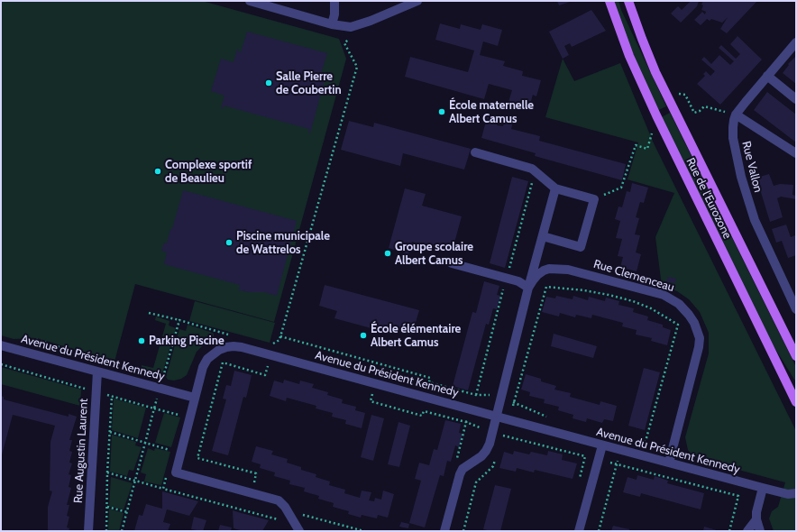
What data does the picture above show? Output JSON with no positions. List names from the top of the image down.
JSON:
{
  "streets": {
    "main road": ["Rue de l'Eurozone"],
    "street": [
      "Rue Vallon",
      "Rue Clemenceau",
      "Avenue du Président Kennedy",
      "Rue Augustin Laurent"
    ]
  },
  "crossings": [
    ["Rue Clemenceau", "Avenue du Président Kennedy"],
    ["Avenue du Président Kennedy", "Rue Augustin Laurent"]
  ],
  "places": [
    "Salle Pierre de Coubertin",
    "École maternelle Albert Camus",
    "Complexe sportif de Beaulieu",
    "Piscine municipale de Wattrelos",
    "Groupe scolaire Albert Camus",
    "École élémentaire Albert Camus",
    "Parking Piscine"
  ]
}
